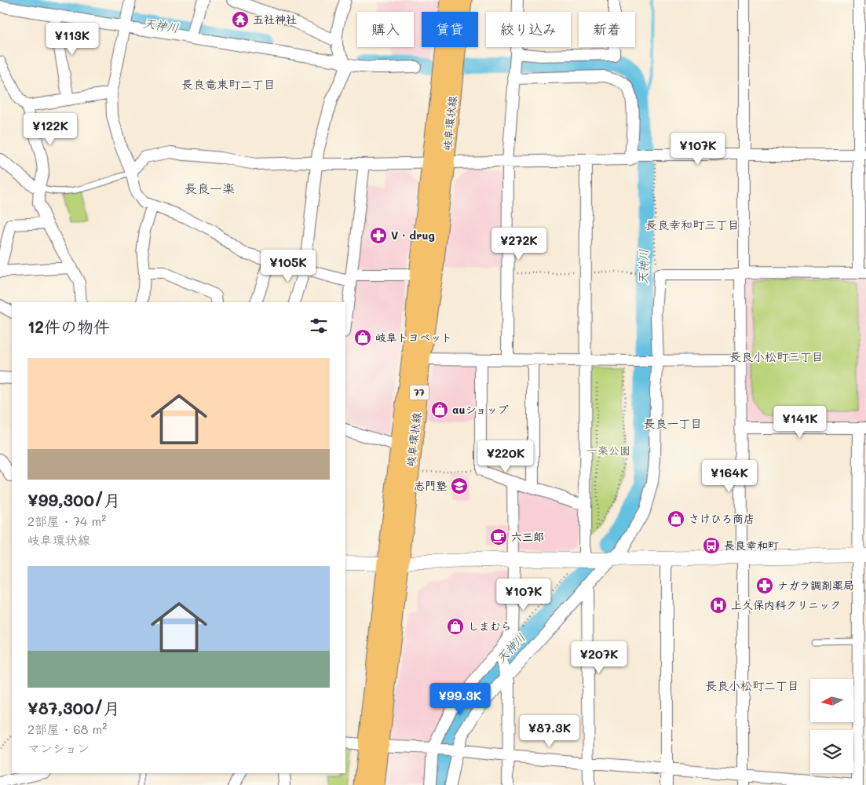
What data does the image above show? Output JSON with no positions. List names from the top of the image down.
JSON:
{
  "streets": {
    "main road": ["岐阜環状線", "77"]
  },
  "districts": [
    "長良竜東町二丁目",
    "長良一楽",
    "長良幸和町三丁目",
    "長良小松町三丁目",
    "長良一丁目",
    "長良小松町二丁目"
  ],
  "water": ["天神川"],
  "parks": ["一楽公園"],
  "places": {
    "temple": ["五社神社"],
    "pharmacy": ["V・drug", "ナガラ調剤薬局"],
    "shop": [
      "岐阜トヨペット",
      "auショップ",
      "さけひろ商店",
      "しまむら"
    ],
    "school or university": ["志門塾"],
    "cafe": ["六三郎"],
    "bus stop": ["長良幸和町"],
    "hospital": ["上久保内科クリニック"]
  },
  "north": "left",
  "page": {
    "chip": [
      "購入",
      "賃貸",
      "絞り込み",
      "新着"
    ],
    "price": [
      "¥113K",
      "¥122K",
      "¥107K",
      "¥272K",
      "¥105K",
      "¥141K",
      "¥220K",
      "¥164K",
      "¥107K",
      "¥207K",
      "¥99.3K",
      "¥87.3K"
    ],
    "heading": "12件の物件",
    "list": [
      {
        "name": "¥99,300/月",
        "note": "2部屋 · 74 m² · 岐阜環状線"
      },
      {
        "name": "¥87,300/月",
        "note": "2部屋 · 68 m² · マンション"
      }
    ]
  }
}
